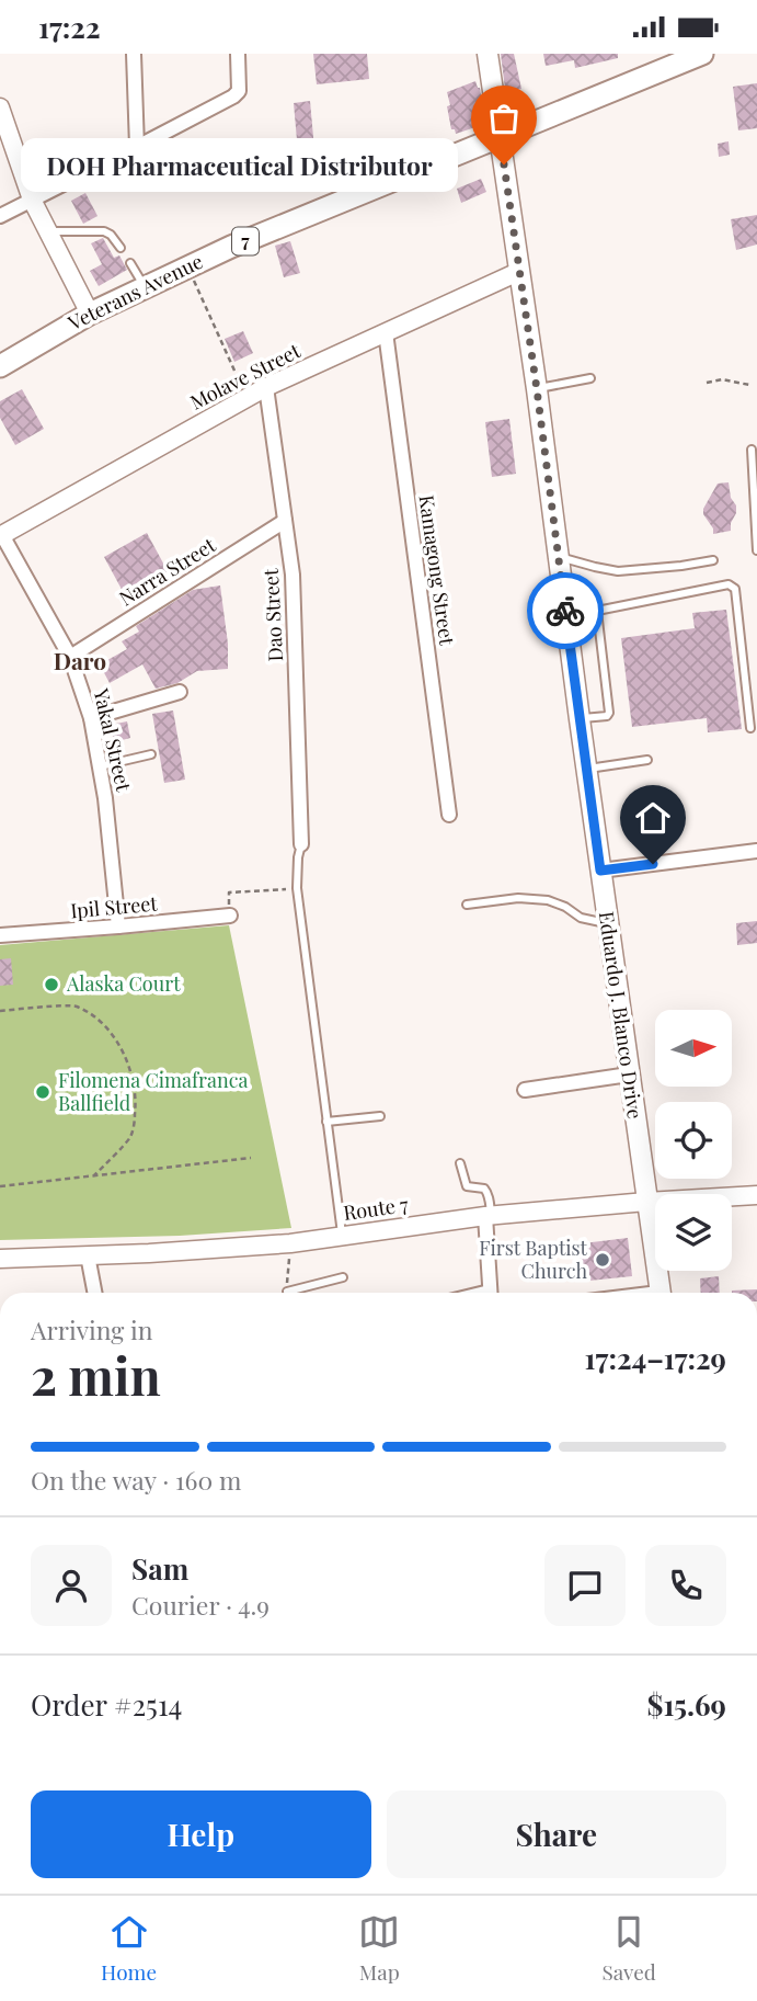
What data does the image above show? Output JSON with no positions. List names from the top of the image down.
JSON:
{
  "streets": {
    "highway": ["7", "Veterans Avenue"],
    "main road": ["Eduardo J. Blanco Drive"],
    "street": [
      "Molave Street",
      "Kamagong Street",
      "Narra Street",
      "Dao Street",
      "Yakal Street",
      "Ipil Street",
      "Route 7"
    ]
  },
  "crossings": [
    ["Veterans Avenue", "Eduardo J. Blanco Drive"],
    ["Molave Street", "Kamagong Street"],
    ["Molave Street", "Dao Street"],
    ["Molave Street", "Yakal Street"],
    ["Molave Street", "Eduardo J. Blanco Drive"],
    ["Narra Street", "Dao Street"],
    ["Narra Street", "Yakal Street"],
    ["Yakal Street", "Ipil Street"],
    ["Eduardo J. Blanco Drive", "Route 7"]
  ],
  "districts": ["Daro"],
  "places": [
    "DOH Pharmaceutical Distributor",
    "Alaska Court",
    "Filomena Cimafranca Ballfield",
    "First Baptist Church"
  ],
  "north": "right",
  "page": {
    "status": "17:22",
    "bubble": "DOH Pharmaceutical Distributor",
    "heading": ["2 min", "Arriving in", "17:24–17:29"],
    "panel": [
      "Sam",
      "Courier · 4.9",
      "Order #2514",
      "$15.69"
    ],
    "bar": "On the way · 160 m",
    "buttons": ["Help", "Share"],
    "tabs": ["Home", "Map", "Saved"]
  }
}
